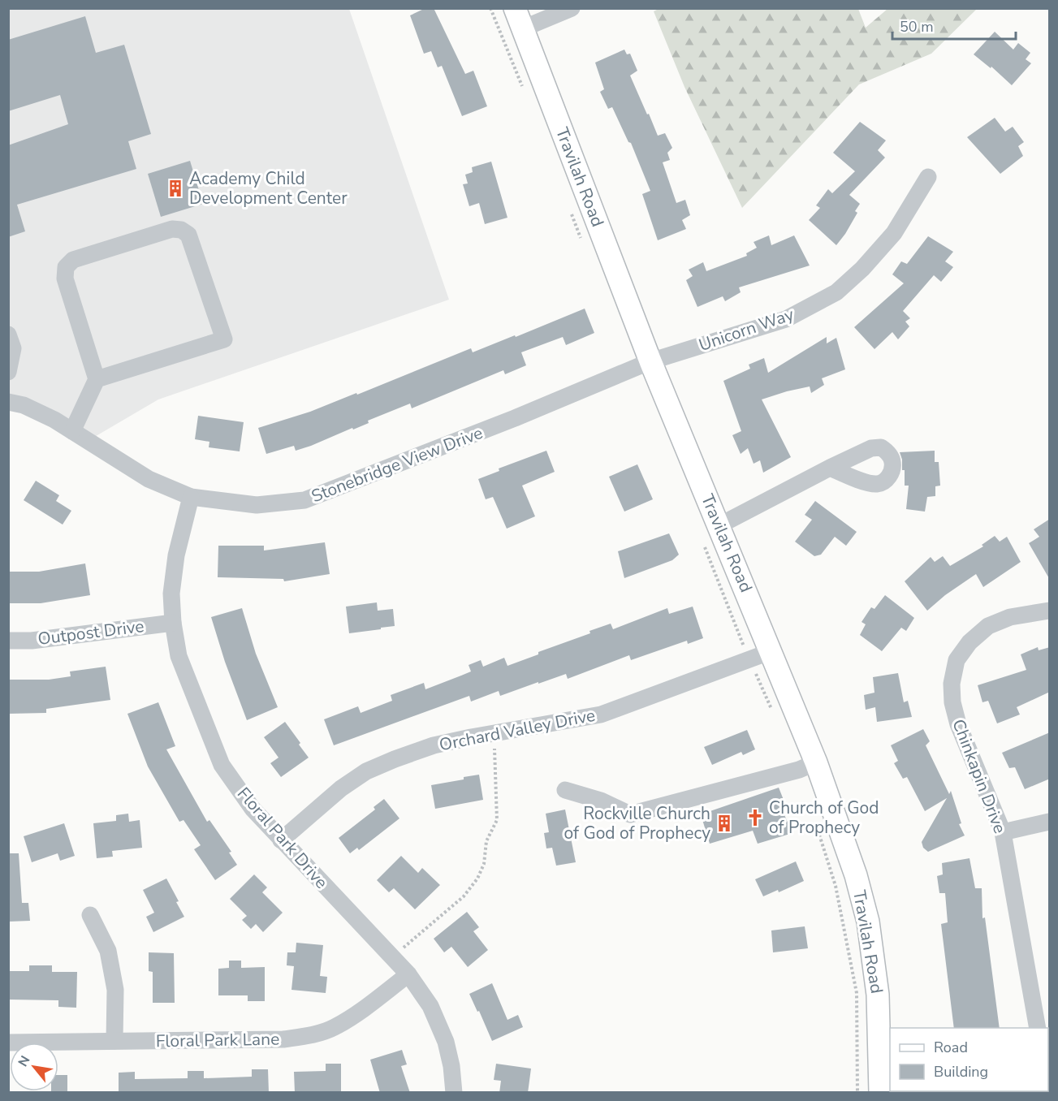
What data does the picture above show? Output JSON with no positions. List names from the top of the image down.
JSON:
{
  "streets": {
    "main road": ["Travilah Road"],
    "street": [
      "Unicorn Way",
      "Stonebridge View Drive",
      "Outpost Drive",
      "Orchard Valley Drive",
      "Chinkapin Drive",
      "Floral Park Drive",
      "Floral Park Lane"
    ]
  },
  "crossings": [
    ["Travilah Road", "Unicorn Way"],
    ["Travilah Road", "Stonebridge View Drive"],
    ["Travilah Road", "Orchard Valley Drive"],
    ["Unicorn Way", "Stonebridge View Drive"],
    ["Stonebridge View Drive", "Floral Park Drive"],
    ["Outpost Drive", "Floral Park Drive"],
    ["Orchard Valley Drive", "Floral Park Drive"],
    ["Floral Park Drive", "Floral Park Lane"]
  ],
  "places": {
    "building": ["Academy Child Development Center", "Rockville Church of God of Prophecy"],
    "church": ["Church of God of Prophecy"]
  },
  "legend": ["Road", "Building"],
  "scale_bar": "50 m",
  "north": "top left"
}
